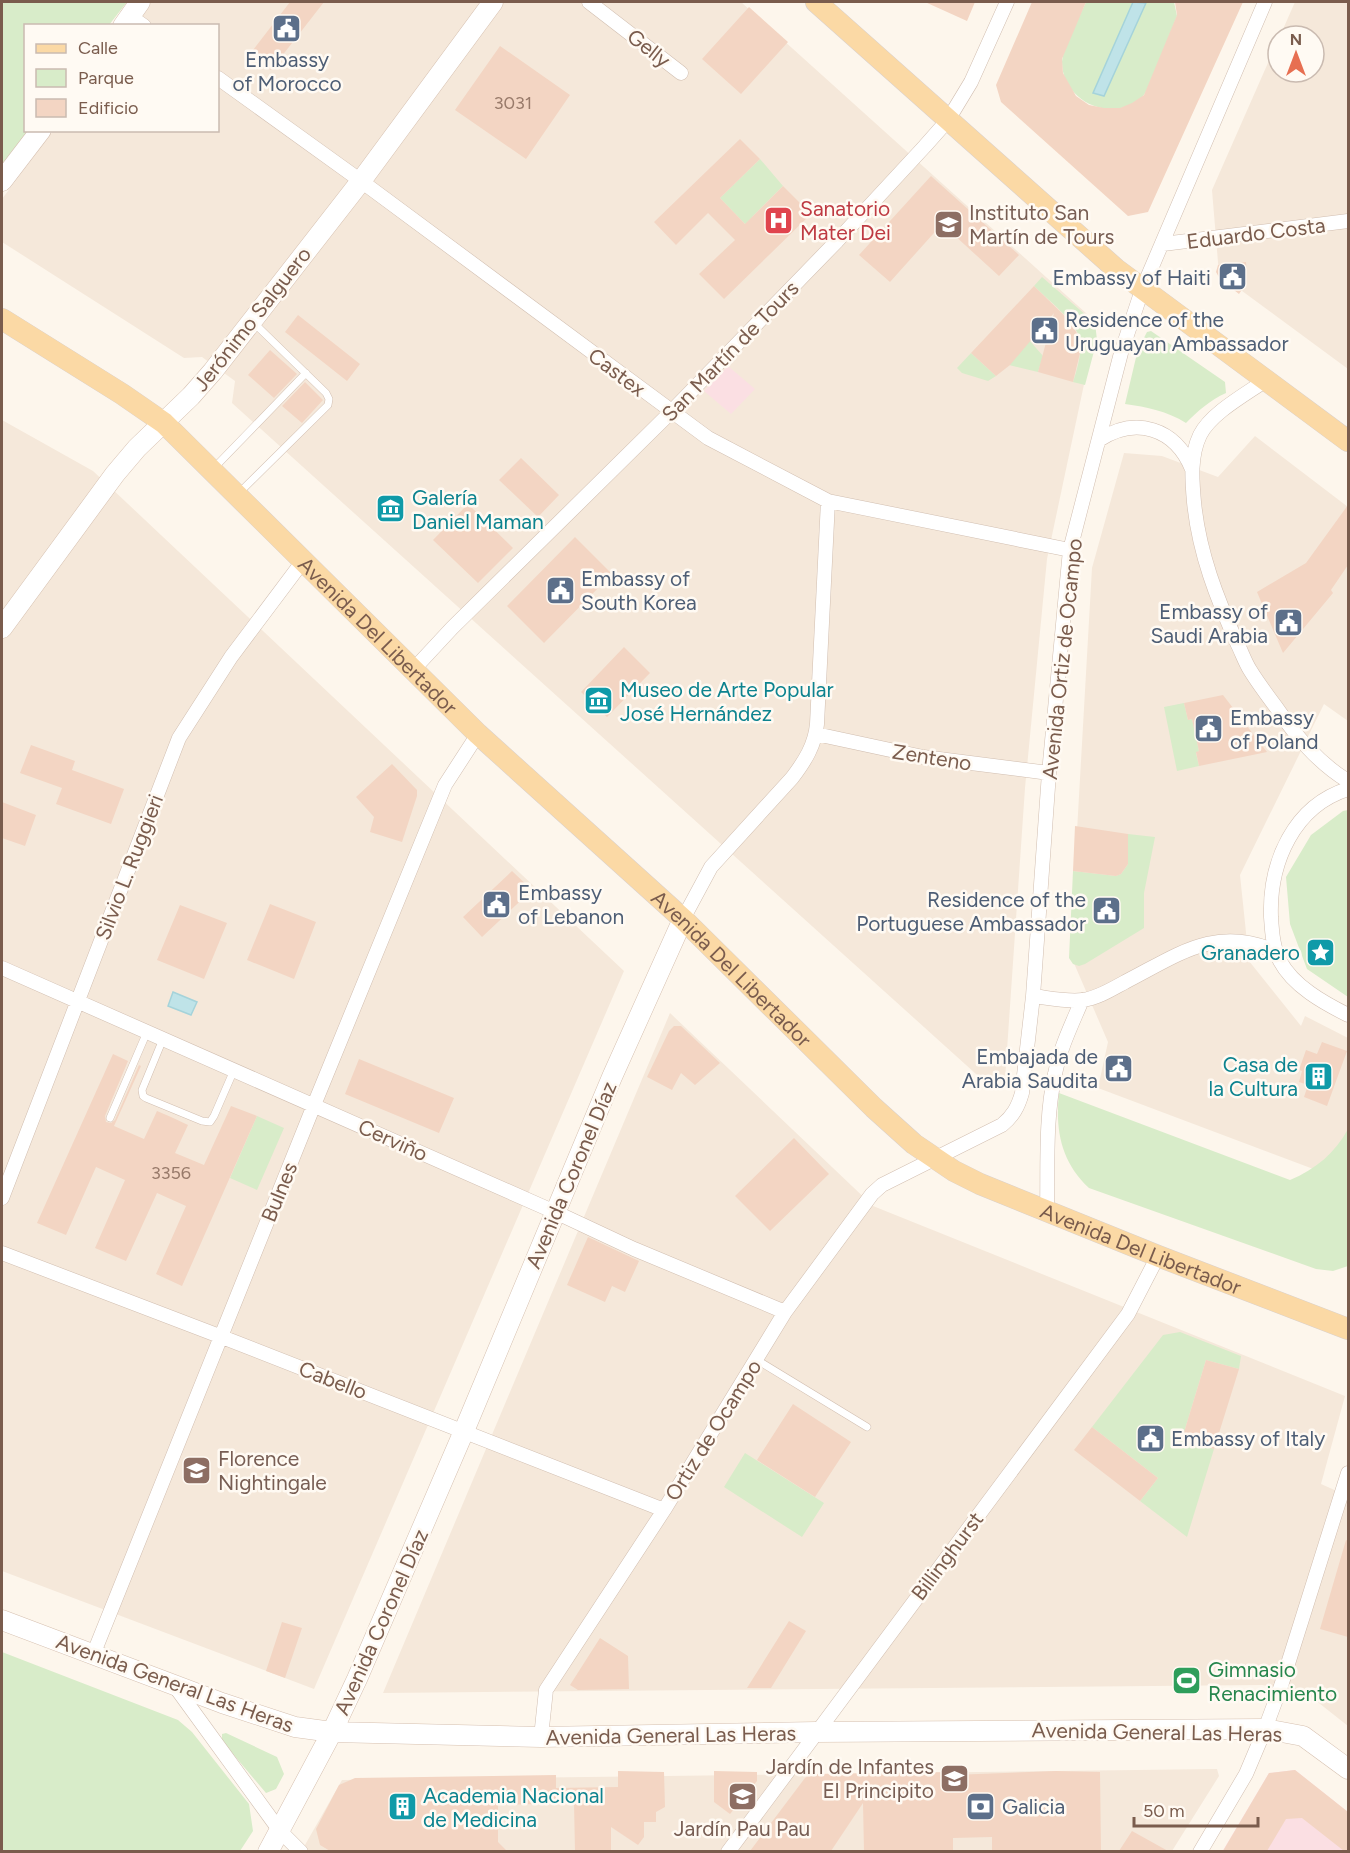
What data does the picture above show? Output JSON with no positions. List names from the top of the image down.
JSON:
{
  "streets": {
    "main road": [
      "Jerónimo Salguero",
      "Avenida Del Libertador",
      "Avenida Coronel Díaz",
      "Avenida General Las Heras"
    ],
    "street": [
      "Gelly",
      "Eduardo Costa",
      "San Martín de Tours",
      "Castex",
      "Avenida Ortiz de Ocampo",
      "Zenteno",
      "Silvio L. Ruggieri",
      "Cerviño",
      "Bulnes",
      "Cabello",
      "Ortiz de Ocampo",
      "Billinghurst"
    ]
  },
  "crossings": [
    ["Eduardo Costa", "Avenida Ortiz de Ocampo"],
    ["Jerónimo Salguero", "Castex"],
    ["Jerónimo Salguero", "Avenida Del Libertador"],
    ["San Martín de Tours", "Castex"],
    ["San Martín de Tours", "Avenida Del Libertador"],
    ["Castex", "Avenida Ortiz de Ocampo"],
    ["Castex", "Avenida Coronel Díaz"],
    ["Avenida Del Libertador", "Avenida Ortiz de Ocampo"],
    ["Avenida Del Libertador", "Silvio L. Ruggieri"],
    ["Avenida Del Libertador", "Avenida Coronel Díaz"],
    ["Avenida Del Libertador", "Bulnes"],
    ["Avenida Del Libertador", "Ortiz de Ocampo"],
    ["Avenida Del Libertador", "Billinghurst"],
    ["Avenida Ortiz de Ocampo", "Zenteno"],
    ["Avenida Ortiz de Ocampo", "Ortiz de Ocampo"],
    ["Zenteno", "Avenida Coronel Díaz"],
    ["Silvio L. Ruggieri", "Cerviño"],
    ["Cerviño", "Avenida Coronel Díaz"],
    ["Cerviño", "Bulnes"],
    ["Cerviño", "Ortiz de Ocampo"],
    ["Avenida Coronel Díaz", "Cabello"],
    ["Avenida Coronel Díaz", "Avenida General Las Heras"],
    ["Bulnes", "Cabello"],
    ["Bulnes", "Avenida General Las Heras"],
    ["Cabello", "Ortiz de Ocampo"],
    ["Ortiz de Ocampo", "Avenida General Las Heras"],
    ["Billinghurst", "Avenida General Las Heras"]
  ],
  "places": {
    "public building": [
      "Embassy of Morocco",
      "Embassy of Haiti",
      "Residence of the Uruguayan Ambassador",
      "Embassy of South Korea",
      "Embassy of Saudi Arabia",
      "Embassy of Poland",
      "Embassy of Lebanon",
      "Residence of the Portuguese Ambassador",
      "Embajada de Arabia Saudita",
      "Embassy of Italy"
    ],
    "hospital": ["Sanatorio Mater Dei"],
    "school or university": [
      "Instituto San Martín de Tours",
      "Florence Nightingale",
      "Jardín de Infantes El Principito",
      "Jardín Pau Pau"
    ],
    "museum": ["Galería Daniel Maman", "Museo de Arte Popular José Hernández"],
    "place": ["Granadero"],
    "building": ["Casa de la Cultura", "Academia Nacional de Medicina"],
    "sports": ["Gimnasio Renacimiento"],
    "bank": ["Galicia"]
  },
  "house_numbers": ["3031", "3356"],
  "legend": ["Calle", "Parque", "Edificio"],
  "scale_bar": "50 m",
  "north": "top"
}
